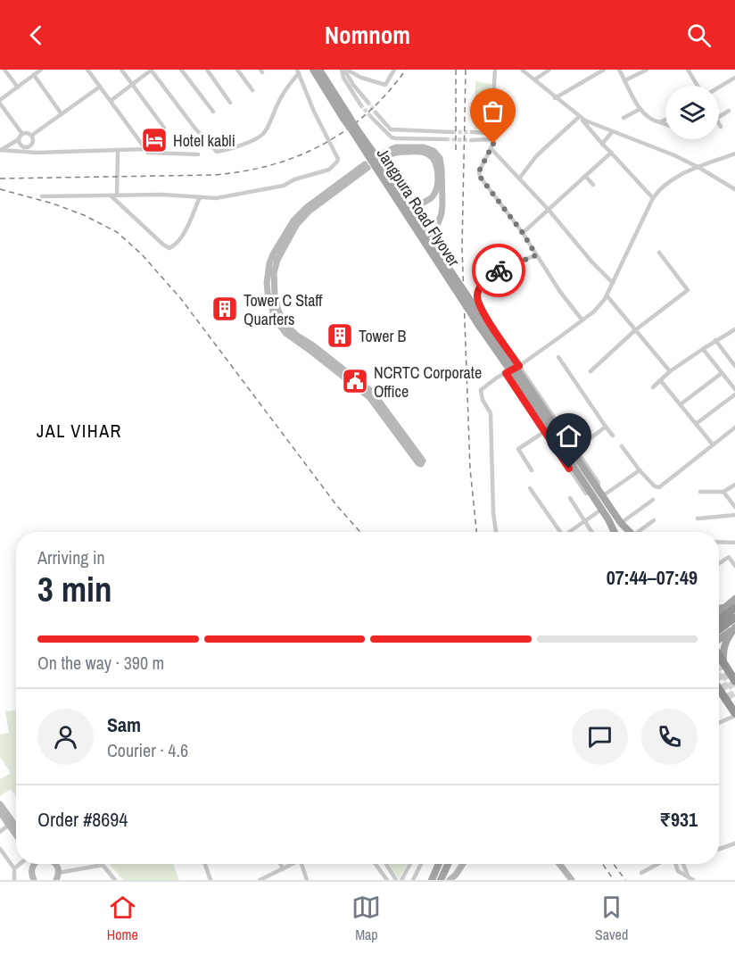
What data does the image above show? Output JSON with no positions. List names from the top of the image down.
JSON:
{
  "streets": {
    "main road": ["Jangpura Road Flyover"]
  },
  "districts": ["JAL VIHAR"],
  "places": {
    "hotel": ["Hotel kabli"],
    "building": ["Tower C Staff Quarters", "Tower B"],
    "public building": ["NCRTC Corporate Office"]
  },
  "page": {
    "header": "Nomnom",
    "heading": ["3 min", "Arriving in", "07:44–07:49"],
    "panel": [
      "Sam",
      "Courier · 4.6",
      "Order #8694",
      "₹931"
    ],
    "bar": "On the way · 390 m",
    "tabs": ["Home", "Map", "Saved"]
  }
}
